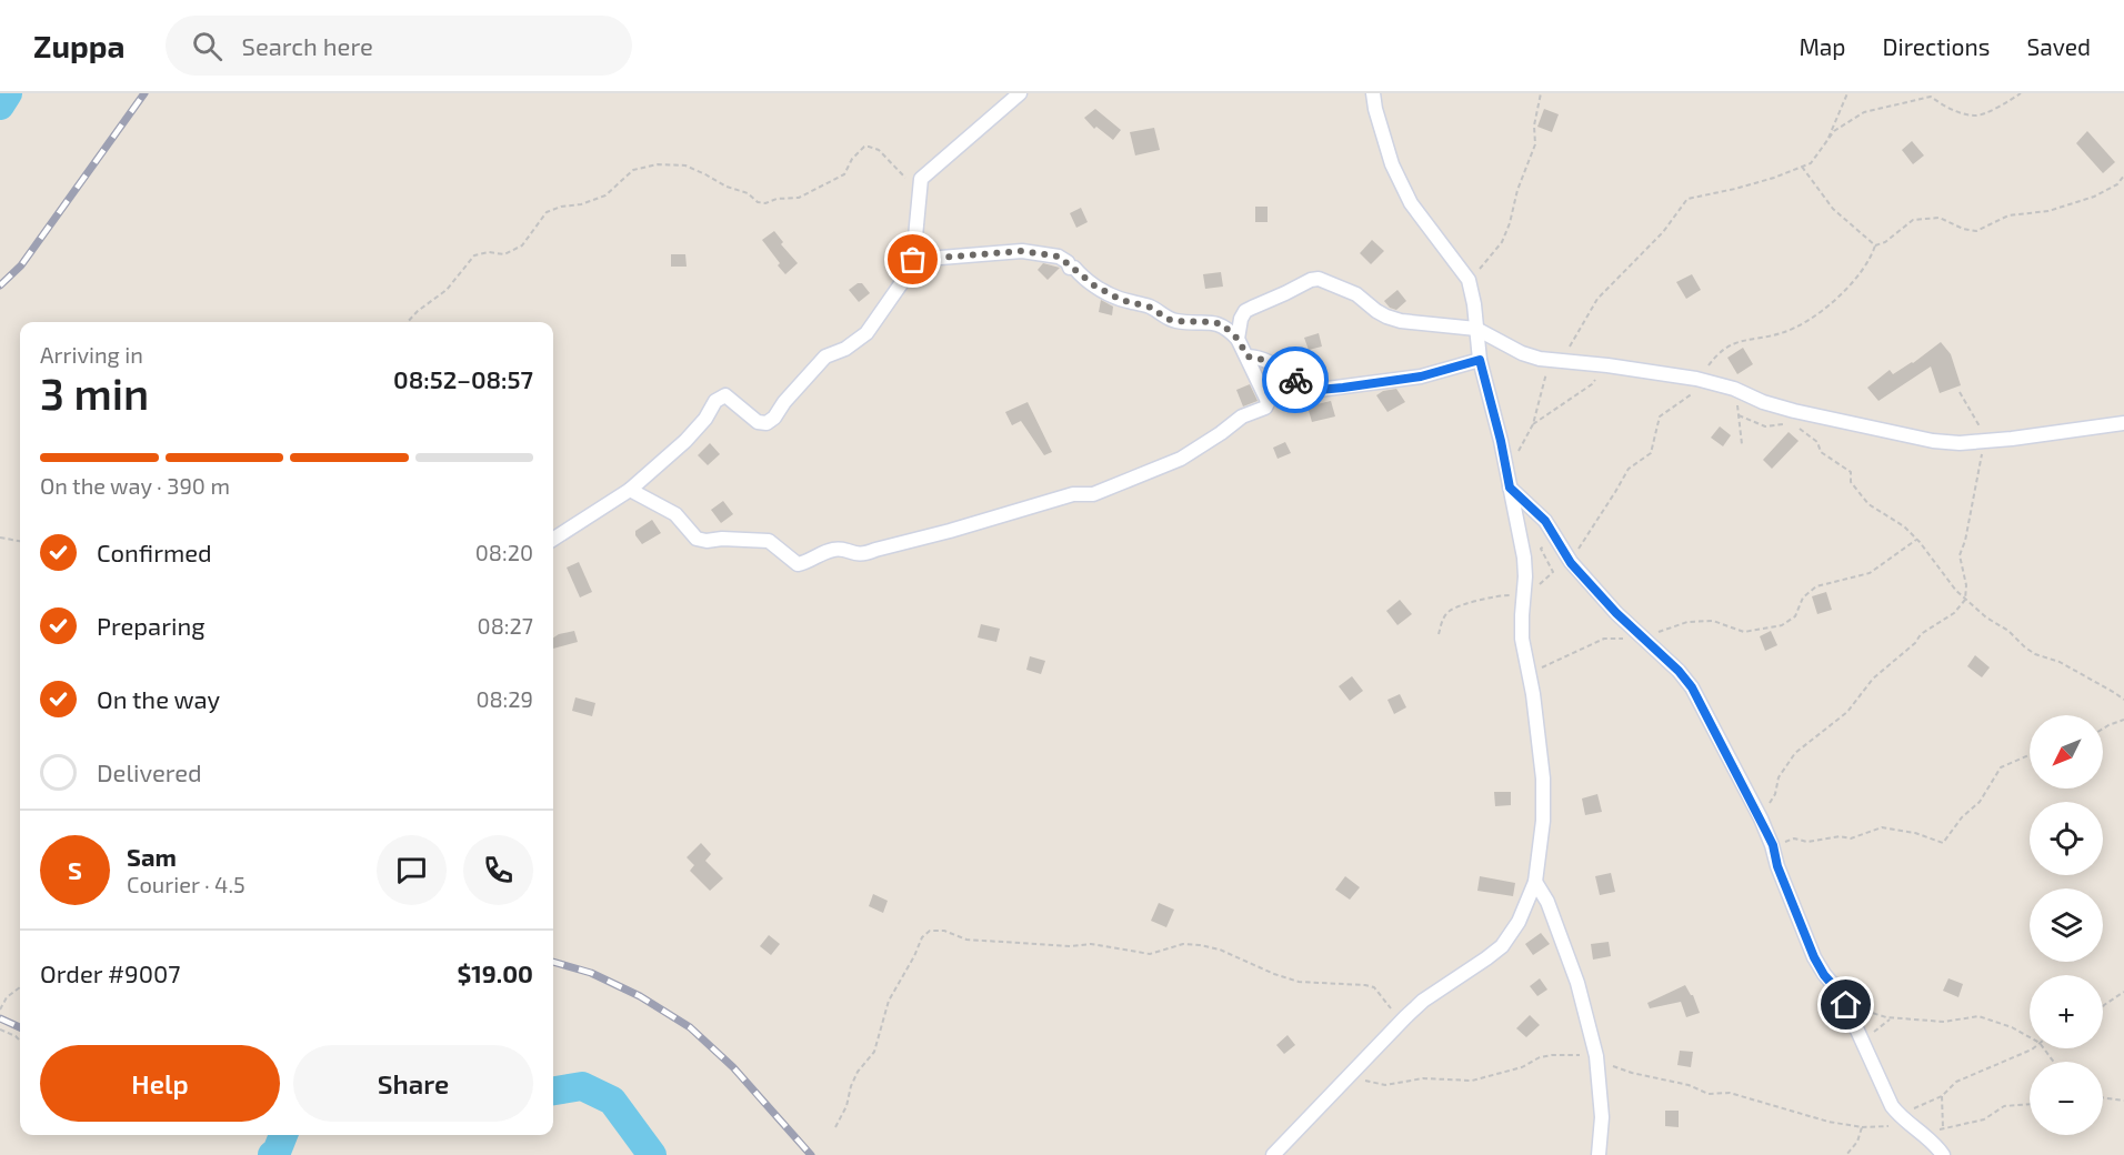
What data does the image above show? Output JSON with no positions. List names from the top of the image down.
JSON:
{
  "north": "bottom left",
  "page": {
    "header": "Zuppa",
    "search": "Search here",
    "nav": ["Map", "Directions", "Saved"],
    "heading": ["3 min", "Arriving in", "08:52–08:57"],
    "panel": [
      "Sam",
      "Courier · 4.5",
      "Order #9007",
      "$19.00"
    ],
    "bar": "On the way · 390 m",
    "list": [
      ["Confirmed", "08:20"],
      ["Preparing", "08:27"],
      ["On the way", "08:29"],
      "Delivered"
    ],
    "map_buttons": ["+", "−"],
    "round": "S",
    "buttons": ["Help", "Share"]
  }
}
